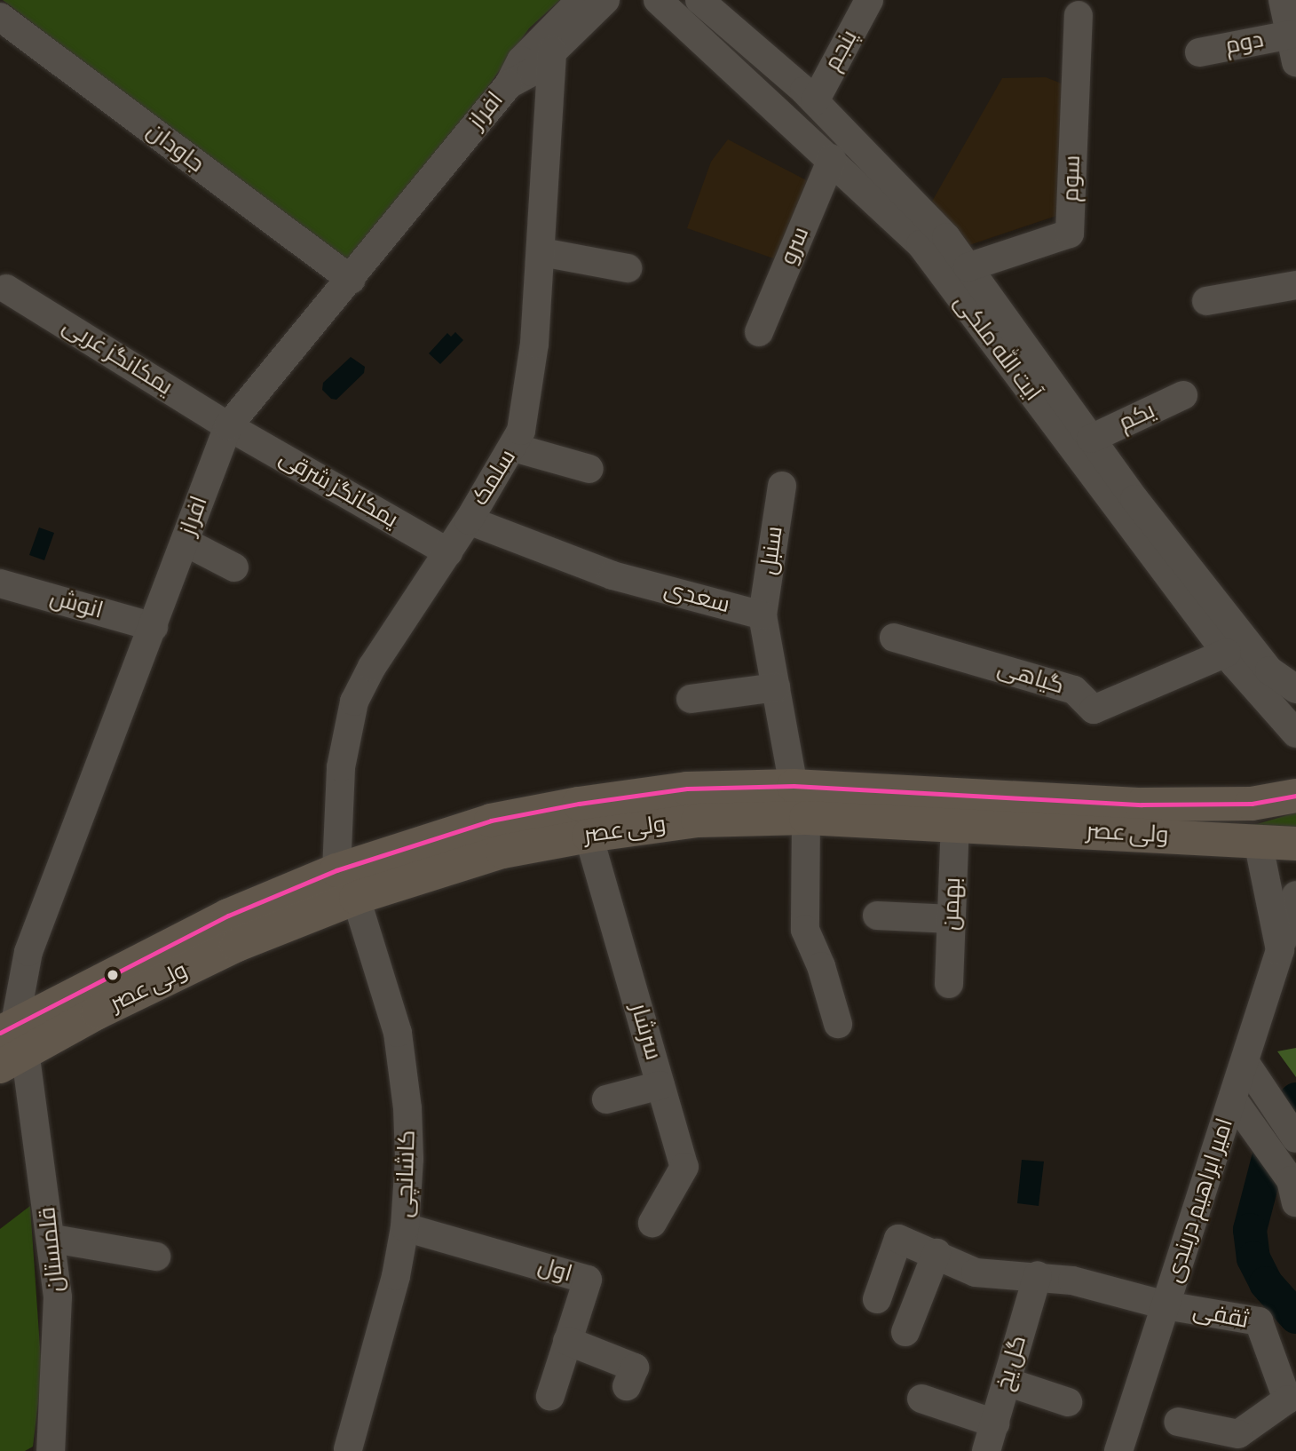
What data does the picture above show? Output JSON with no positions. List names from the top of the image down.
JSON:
{
  "streets": {
    "main road": ["ولی عصر"],
    "street": [
      "دوم",
      "پنجم",
      "افراز",
      "جاودان",
      "سوم",
      "سرو",
      "آیت الله ملکی",
      "یمکانگز غربی",
      "یکم",
      "سلمک",
      "یمکانگز شرقی",
      "سنبل",
      "سعدی",
      "انوش",
      "گیاهی",
      "بهمن",
      "سرشار",
      "کاشانچی",
      "امیر ابراهیم دربندی",
      "قلمستان",
      "اول",
      "ثقفی",
      "گل یخ"
    ]
  },
  "crossings": [
    ["پنجم", "آیت الله ملکی"],
    ["افراز", "جاودان"],
    ["افراز", "یمکانگز غربی"],
    ["افراز", "سلمک"],
    ["افراز", "یمکانگز شرقی"],
    ["افراز", "انوش"],
    ["افراز", "ولی عصر"],
    ["افراز", "قلمستان"],
    ["سوم", "آیت الله ملکی"],
    ["سرو", "آیت الله ملکی"],
    ["آیت الله ملکی", "یکم"],
    ["آیت الله ملکی", "گیاهی"],
    ["یمکانگز غربی", "یمکانگز شرقی"],
    ["سلمک", "یمکانگز شرقی"],
    ["سلمک", "سعدی"],
    ["سلمک", "ولی عصر"],
    ["سنبل", "سعدی"],
    ["سعدی", "ولی عصر"],
    ["ولی عصر", "بهمن"],
    ["ولی عصر", "سرشار"],
    ["ولی عصر", "کاشانچی"],
    ["ولی عصر", "امیر ابراهیم دربندی"],
    ["ولی عصر", "قلمستان"],
    ["کاشانچی", "اول"],
    ["امیر ابراهیم دربندی", "ثقفی"]
  ]
}
